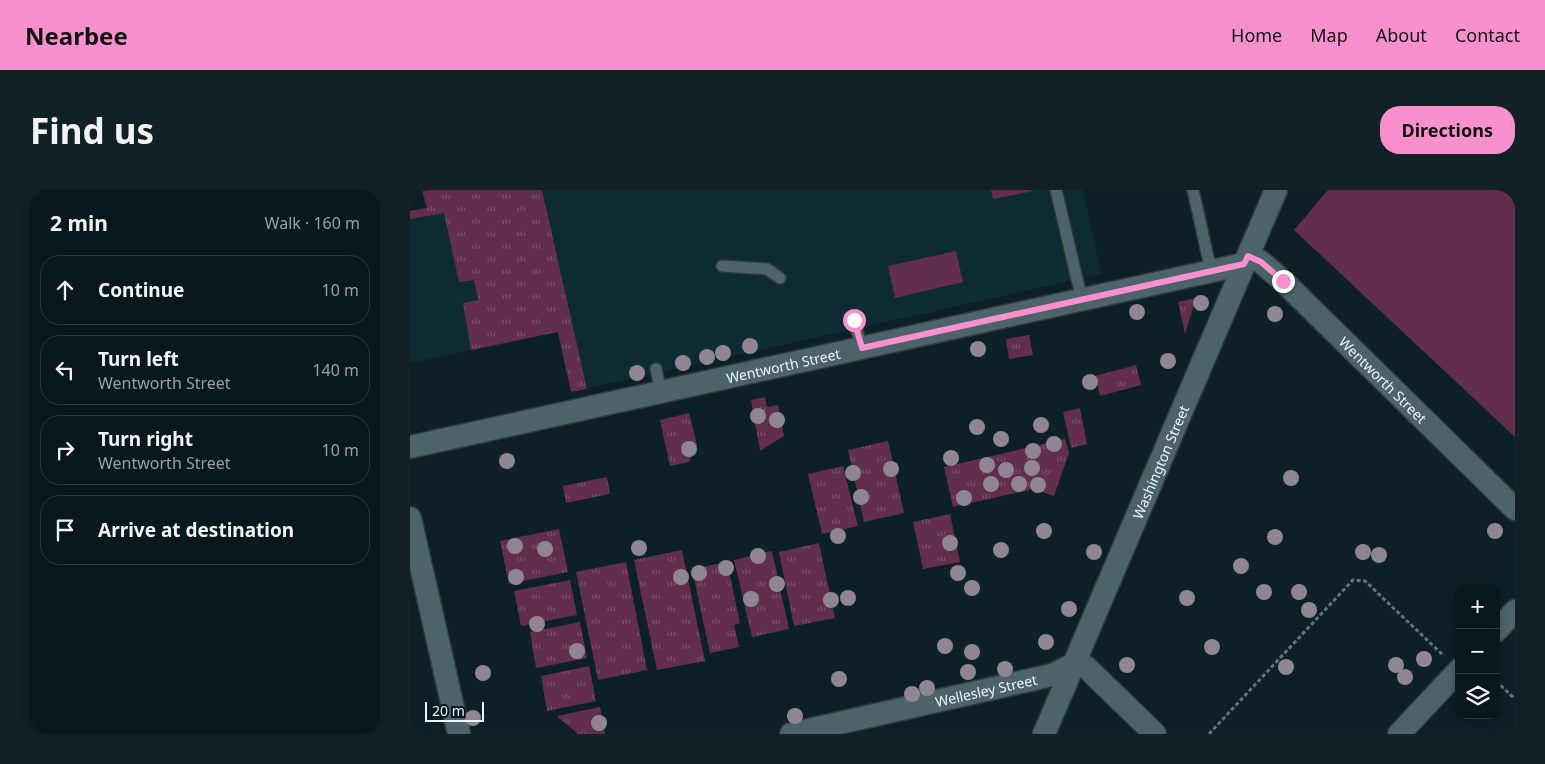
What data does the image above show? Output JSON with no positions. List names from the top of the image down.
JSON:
{
  "streets": {
    "street": ["Wentworth Street", "Washington Street", "Wellesley Street"]
  },
  "crossings": [
    ["Wentworth Street", "Washington Street"],
    ["Washington Street", "Wellesley Street"]
  ],
  "scale_bar": "20 m",
  "page": {
    "header": "Nearbee",
    "nav": [
      "Home",
      "Map",
      "About",
      "Contact"
    ],
    "buttons": "Directions",
    "title": "Find us",
    "heading": ["2 min", "Walk · 160 m"],
    "list": [
      ["Continue", "10 m"],
      ["Turn left", "Wentworth Street", "140 m"],
      ["Turn right", "Wentworth Street", "10 m"],
      "Arrive at destination"
    ],
    "map_buttons": ["+", "−"],
    "scale": "20 m"
  }
}
